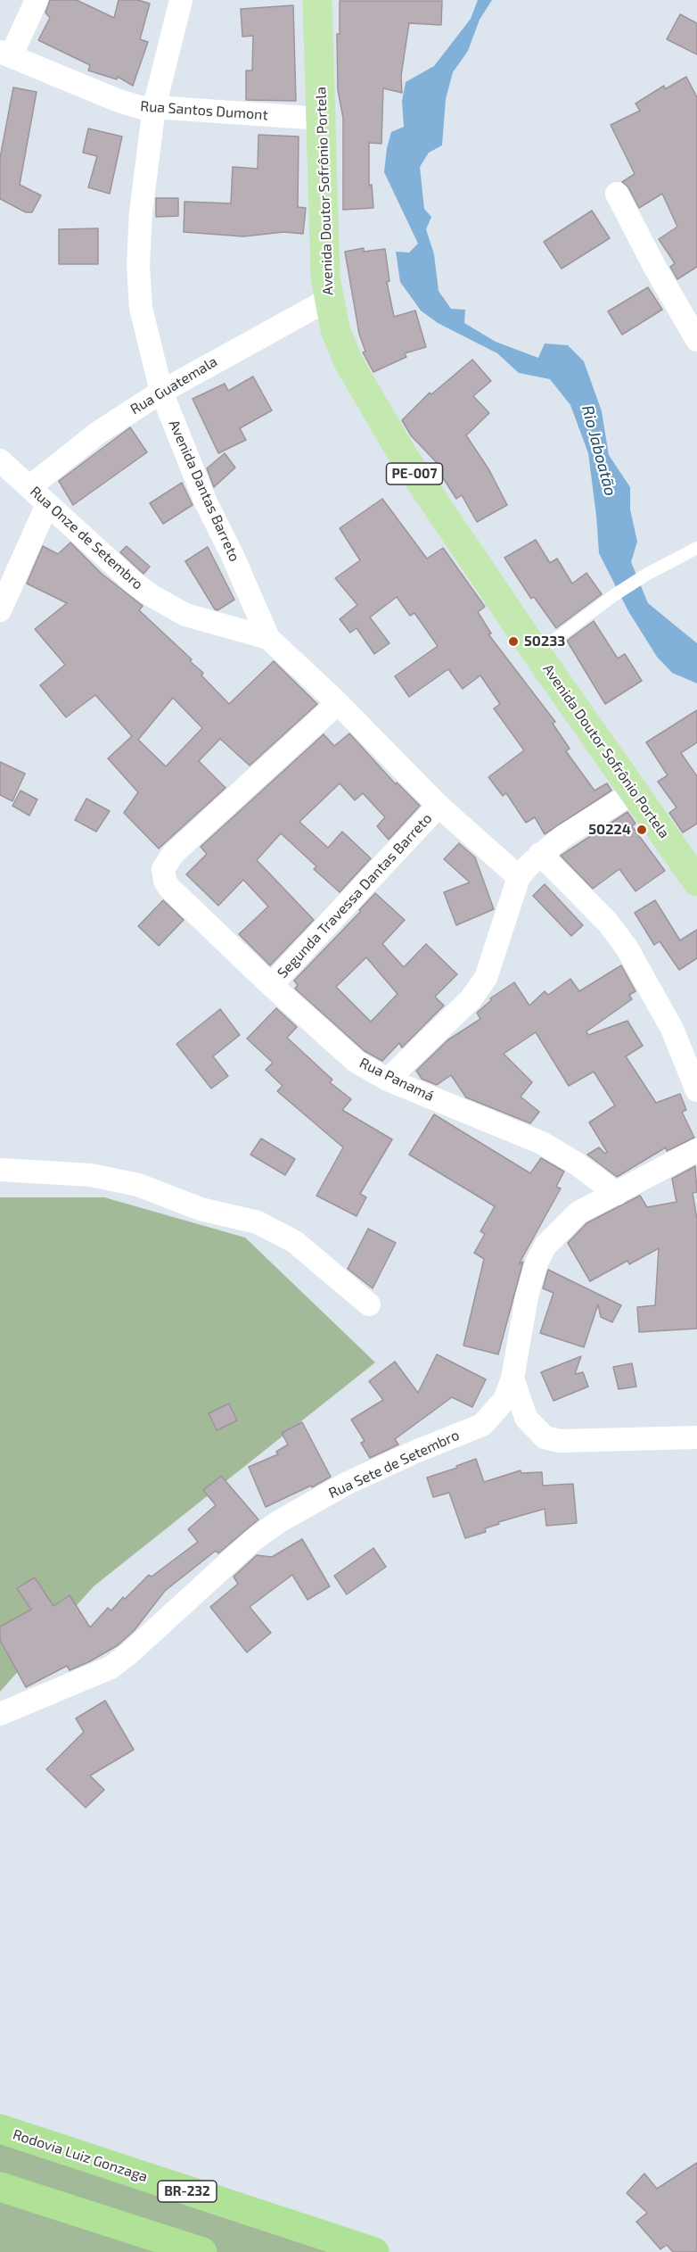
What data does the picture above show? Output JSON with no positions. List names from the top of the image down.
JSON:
{
  "streets": {
    "highway": ["Rodovia Luiz Gonzaga", "BR-232"],
    "main road": ["Avenida Doutor Sofrônio Portela", "PE-007"],
    "street": [
      "Rua Santos Dumont",
      "Rua Guatemala",
      "Avenida Dantas Barreto",
      "Rua Onze de Setembro",
      "Segunda Travessa Dantas Barreto",
      "Rua Panamá",
      "Rua Sete de Setembro"
    ]
  },
  "crossings": [
    ["Rua Santos Dumont", "Avenida Doutor Sofrônio Portela"],
    ["Rua Santos Dumont", "Avenida Dantas Barreto"],
    ["Avenida Doutor Sofrônio Portela", "Rua Guatemala"],
    ["Rua Guatemala", "Avenida Dantas Barreto"],
    ["Rua Guatemala", "Rua Onze de Setembro"],
    ["Avenida Dantas Barreto", "Rua Onze de Setembro"],
    ["Avenida Dantas Barreto", "Segunda Travessa Dantas Barreto"],
    ["Avenida Dantas Barreto", "Rua Panamá"],
    ["Segunda Travessa Dantas Barreto", "Rua Panamá"],
    ["Rua Panamá", "Rua Sete de Setembro"]
  ],
  "water": ["Rio Jaboatão"],
  "places": ["50233", "50224"]
}
